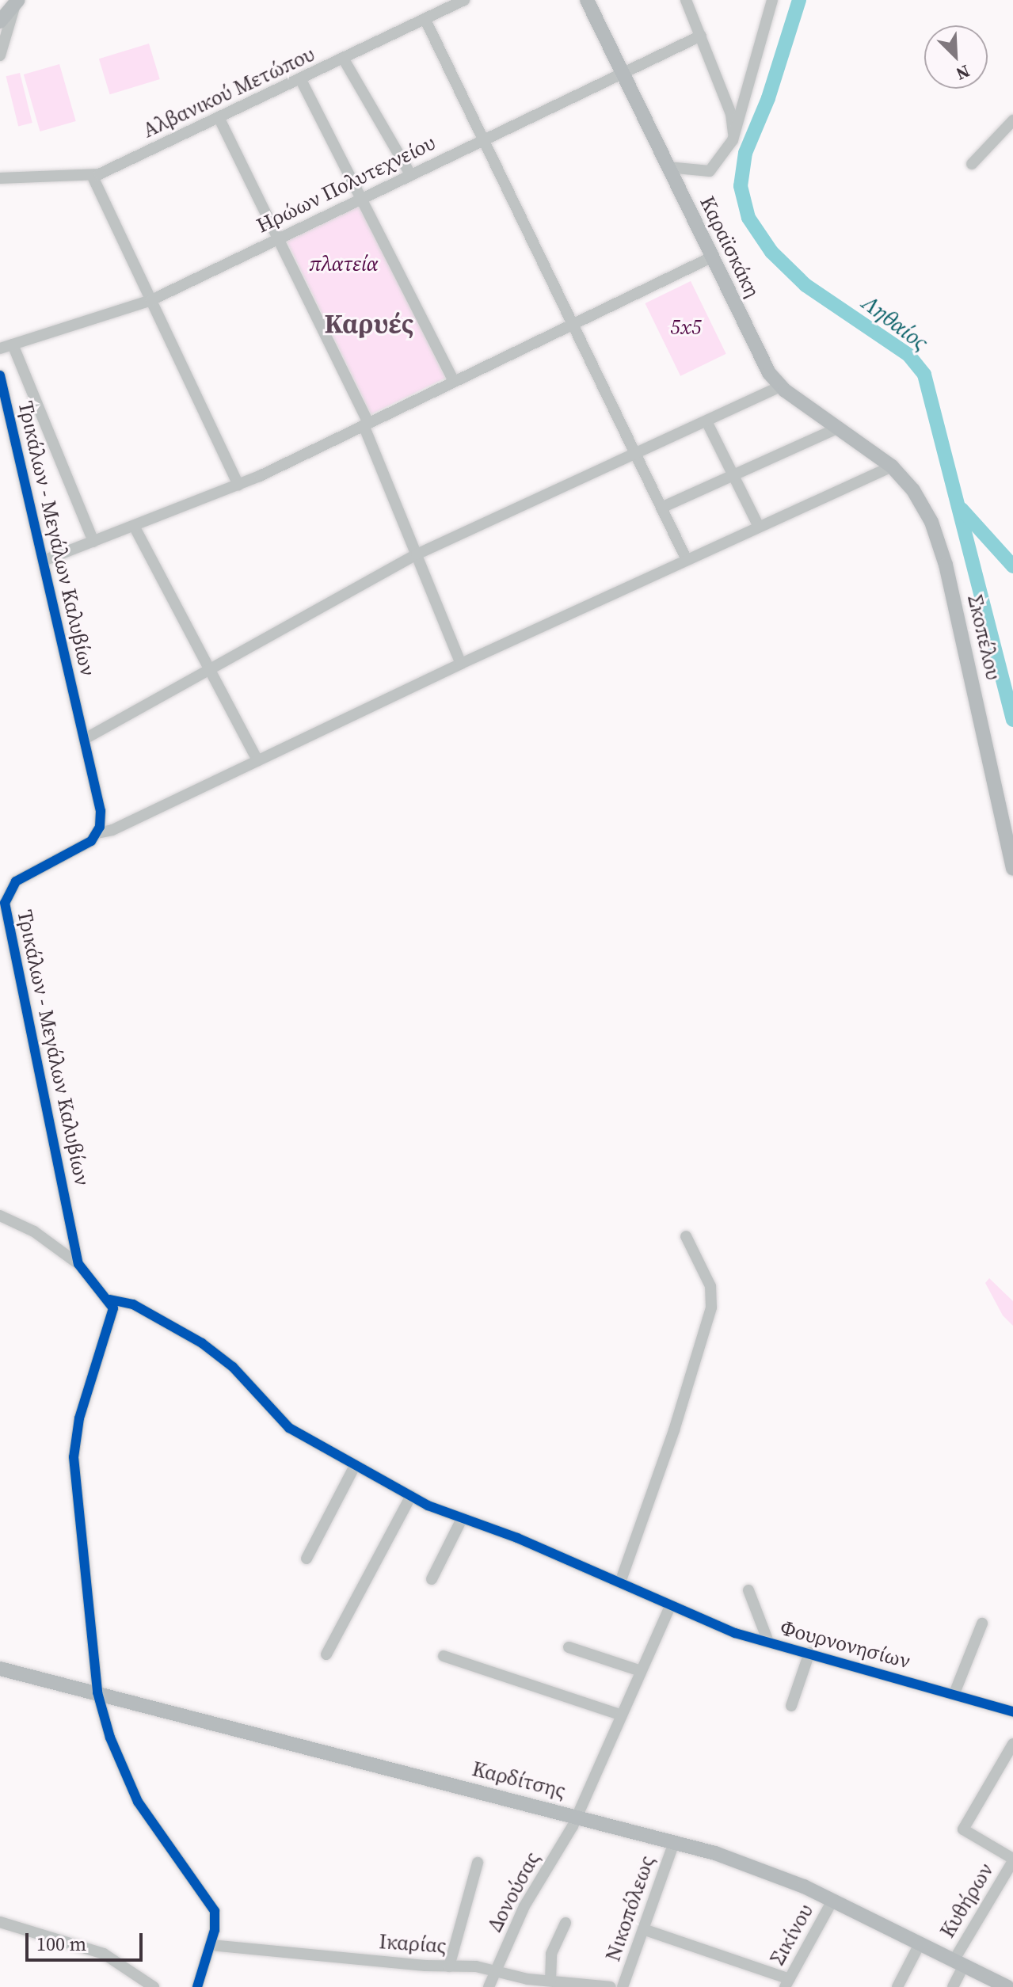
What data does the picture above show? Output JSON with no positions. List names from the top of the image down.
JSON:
{
  "streets": {
    "main road": ["Καραϊσκάκη", "Σκοπέλου", "Καρδίτσης"],
    "street": [
      "Αλβανικού Μετώπου",
      "Ηρώων Πολυτεχνείου",
      "Τρικάλων - Μεγάλων Καλυβίων",
      "Φουρνονησίων",
      "Δονούσας",
      "Κυθήρων",
      "Νικοπόλεως",
      "Σικίνου",
      "Ικαρίας"
    ]
  },
  "crossings": [
    ["Ηρώων Πολυτεχνείου", "Καραϊσκάκη"],
    ["Καραϊσκάκη", "Σκοπέλου"],
    ["Φουρνονησίων", "Δονούσας"],
    ["Καρδίτσης", "Δονούσας"],
    ["Καρδίτσης", "Κυθήρων"],
    ["Καρδίτσης", "Νικοπόλεως"],
    ["Καρδίτσης", "Σικίνου"],
    ["Δονούσας", "Ικαρίας"]
  ],
  "districts": ["Καρυές"],
  "water": ["Ληθαίος"],
  "parks": ["πλατεία", "5x5"],
  "scale_bar": "100 m",
  "north": "bottom right"
}
